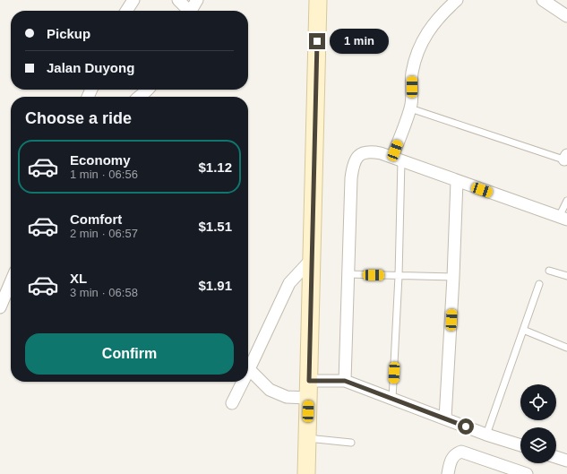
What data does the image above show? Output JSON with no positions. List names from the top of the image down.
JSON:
{
  "page": {
    "banner": ["Pickup", "Jalan Duyong"],
    "bubble": "1 min",
    "heading": "Choose a ride",
    "list": [
      {
        "name": "Economy",
        "note": "1 min · 06:56",
        "value": "$1.12"
      },
      {
        "name": "Comfort",
        "note": "2 min · 06:57",
        "value": "$1.51"
      },
      {
        "name": "XL",
        "note": "3 min · 06:58",
        "value": "$1.91"
      }
    ],
    "buttons": "Confirm"
  }
}
